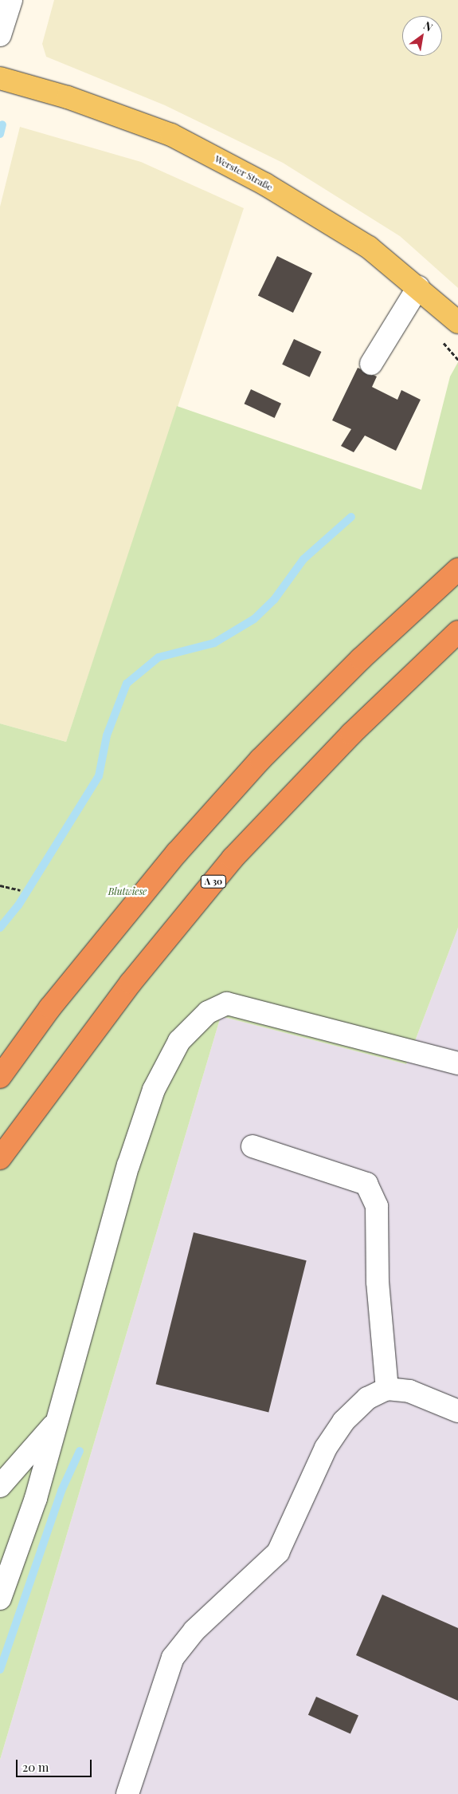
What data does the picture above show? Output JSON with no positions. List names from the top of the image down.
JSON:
{
  "streets": {
    "highway": ["A 30"],
    "main road": ["Werster Straße"]
  },
  "parks": ["Blutwiese"],
  "scale_bar": "20 m",
  "north": "top right"
}
